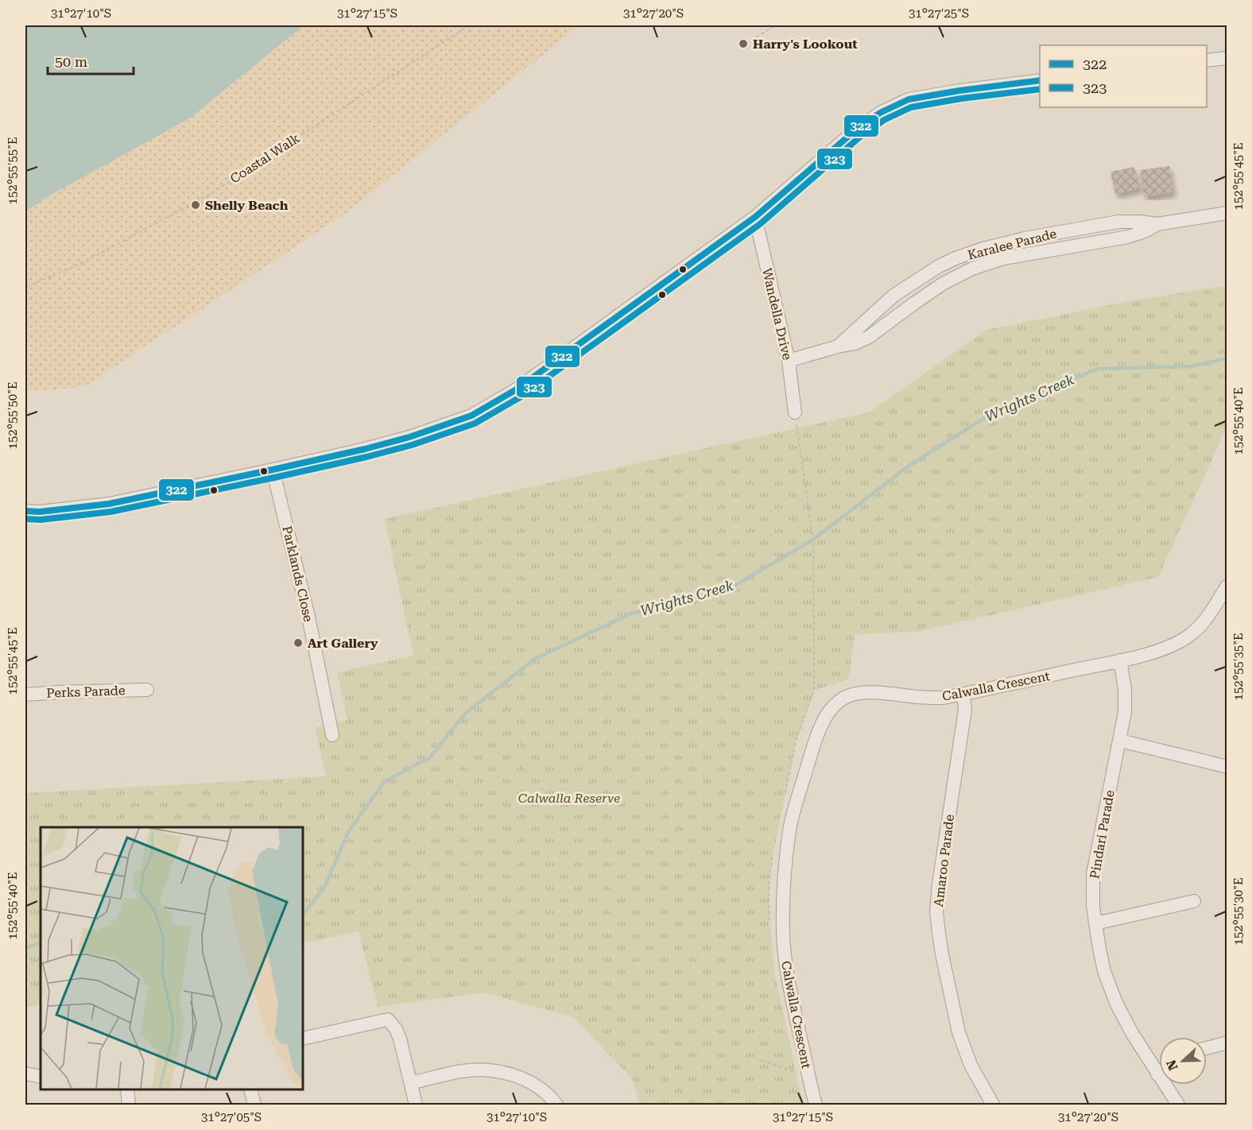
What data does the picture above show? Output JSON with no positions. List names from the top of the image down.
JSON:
{
  "streets": {
    "street": [
      "Karalee Parade",
      "Wandella Drive",
      "Parklands Close",
      "Calwalla Crescent",
      "Perks Parade",
      "Pindari Parade",
      "Amaroo Parade"
    ],
    "path": ["Coastal Walk"]
  },
  "crossings": [
    ["Karalee Parade", "Wandella Drive"],
    ["Calwalla Crescent", "Pindari Parade"],
    ["Calwalla Crescent", "Amaroo Parade"]
  ],
  "water": ["Wrights Creek"],
  "parks": ["Calwalla Reserve"],
  "places": ["Harry's Lookout", "Shelly Beach", "Art Gallery"],
  "lines": ["transit line 322", "transit line 323"],
  "legend": ["322", "323"],
  "scale_bar": "50 m",
  "north": "left",
  "coordinates": [
    "31°27'10\"S",
    "31°27'15\"S",
    "31°27'20\"S",
    "31°27'25\"S",
    "152°55'55\"E",
    "152°55'45\"E",
    "152°55'50\"E",
    "152°55'40\"E",
    "152°55'35\"E",
    "152°55'30\"E",
    "31°27'05\"S"
  ]
}
